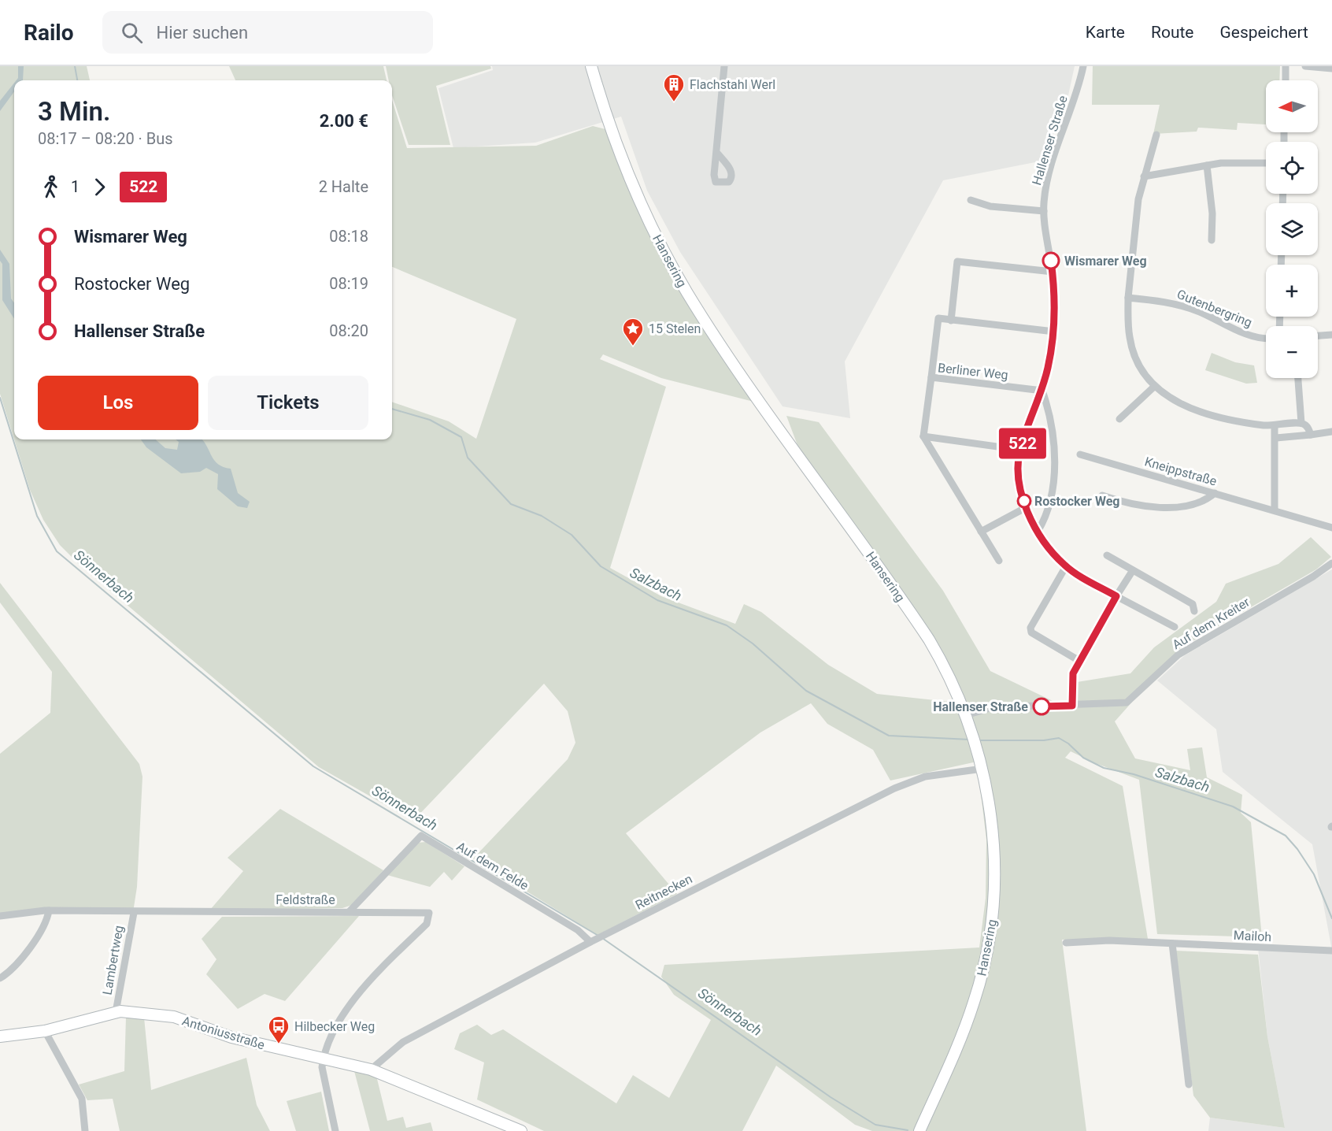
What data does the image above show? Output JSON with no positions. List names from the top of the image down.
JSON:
{
  "streets": {
    "street": [
      "Hallenser Straße",
      "Hansering",
      "Gutenbergring",
      "Berliner Weg",
      "Kneippstraße",
      "Auf dem Kreiter",
      "Auf dem Felde",
      "Reitnecken",
      "Feldstraße",
      "Mailoh",
      "Lambertweg",
      "Antoniusstraße"
    ]
  },
  "crossings": [
    ["Hallenser Straße", "Berliner Weg"],
    ["Hansering", "Auf dem Kreiter"],
    ["Hansering", "Reitnecken"],
    ["Auf dem Felde", "Reitnecken"],
    ["Auf dem Felde", "Feldstraße"],
    ["Reitnecken", "Antoniusstraße"],
    ["Feldstraße", "Lambertweg"],
    ["Feldstraße", "Antoniusstraße"],
    ["Lambertweg", "Antoniusstraße"]
  ],
  "water": ["Sönnerbach", "Salzbach"],
  "places": {
    "building": ["Flachstahl Werl"],
    "other": ["Wismarer Weg", "Rostocker Weg", "Hallenser Straße"],
    "place": ["15 Stelen"],
    "bus stop": ["Hilbecker Weg"]
  },
  "lines": ["bus line 522"],
  "north": "left",
  "page": {
    "header": "Railo",
    "search": "Hier suchen",
    "nav": ["Karte", "Route", "Gespeichert"],
    "on_map": "522",
    "map_buttons": ["+", "−"],
    "heading": ["3 Min.", "08:17 – 08:20 · Bus", "2.00 €"],
    "legs": ["1", "522", "2 Halte"],
    "list": [
      {
        "name": "Wismarer Weg",
        "value": "08:18"
      },
      {
        "name": "Rostocker Weg",
        "value": "08:19"
      },
      {
        "name": "Hallenser Straße",
        "value": "08:20"
      }
    ],
    "buttons": ["Los", "Tickets"]
  }
}
